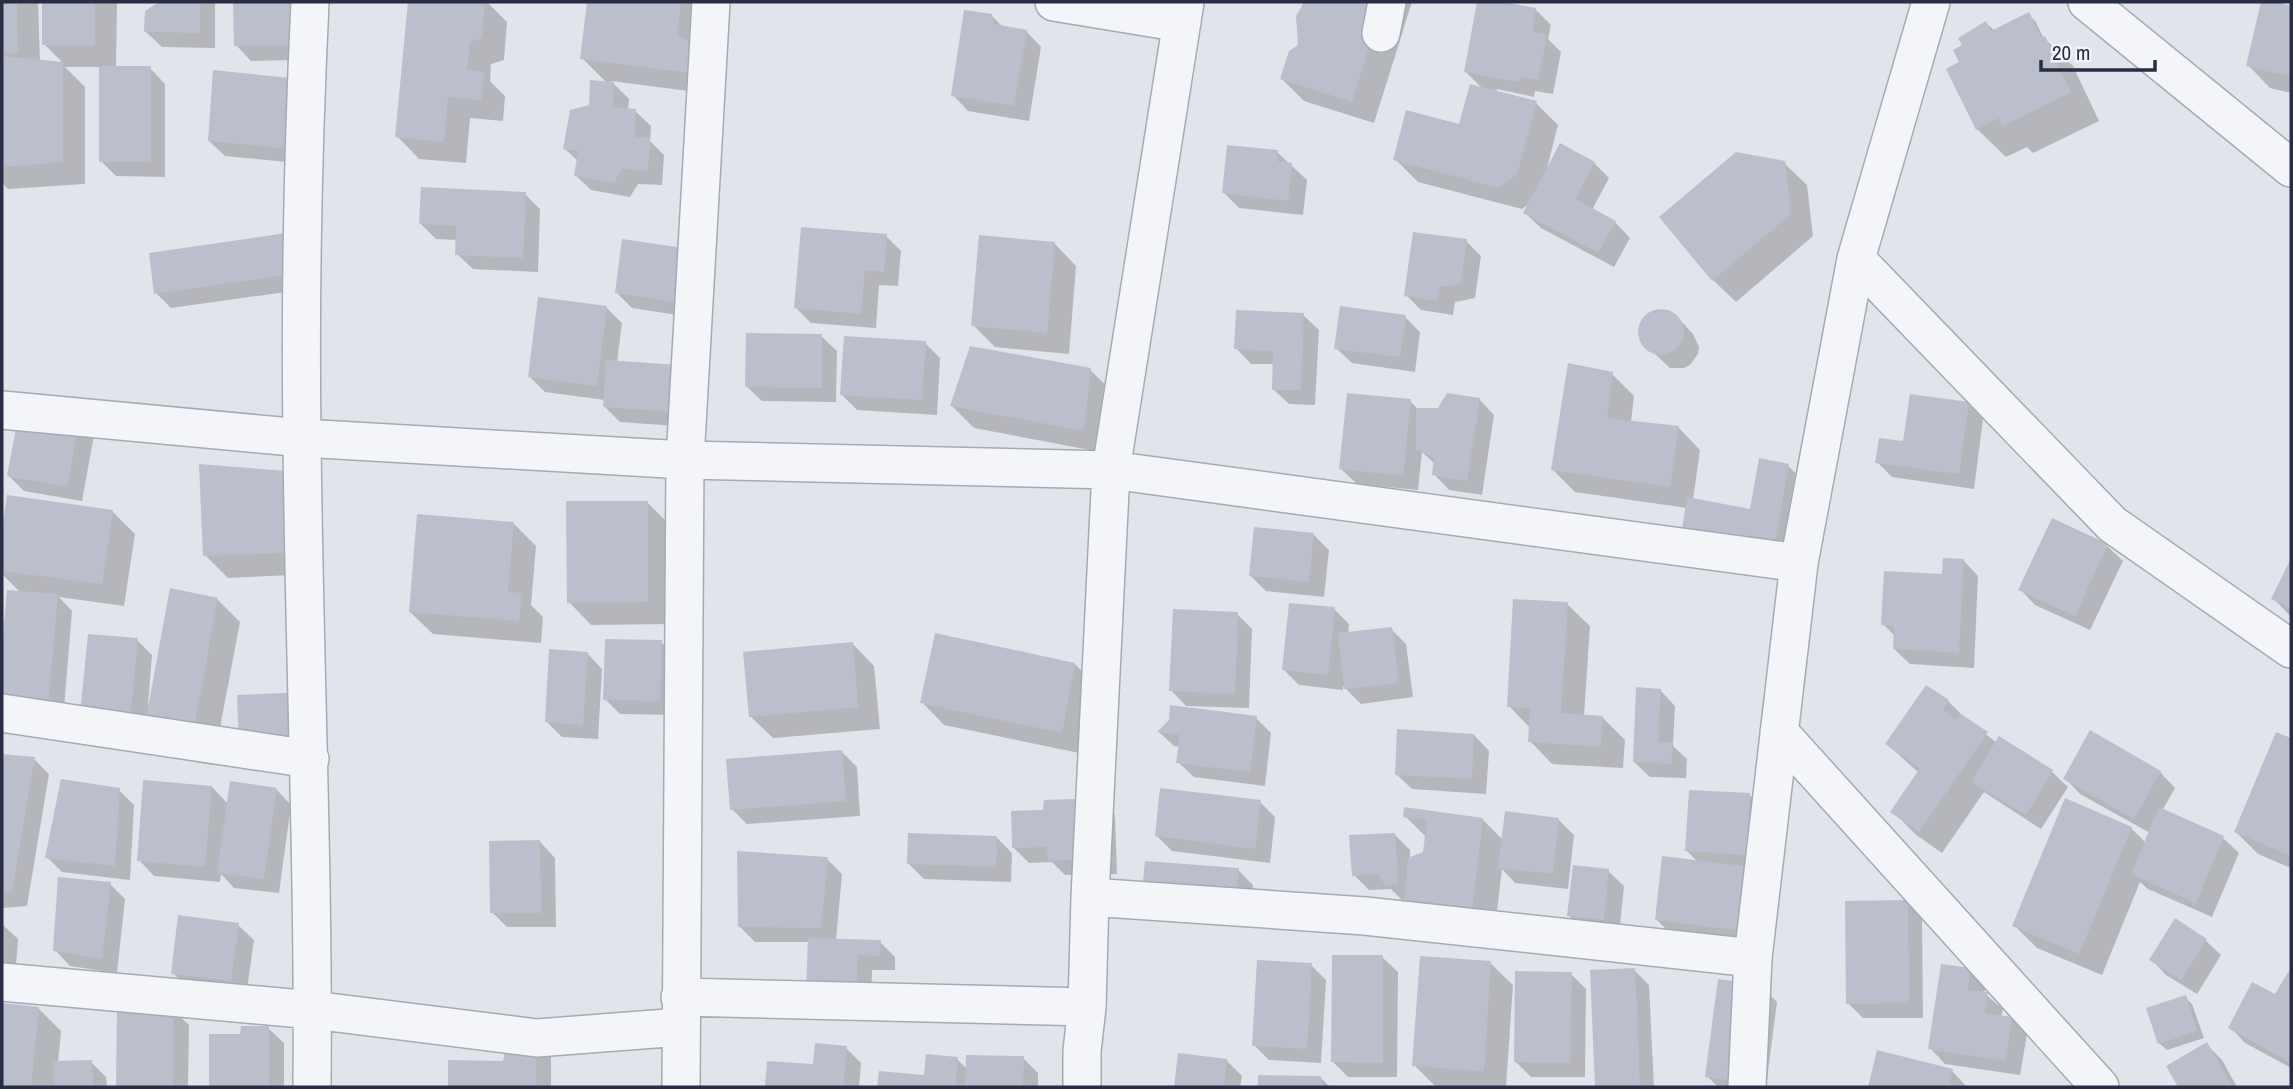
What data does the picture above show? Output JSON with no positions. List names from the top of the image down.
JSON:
{
  "scale_bar": "20 m"
}
